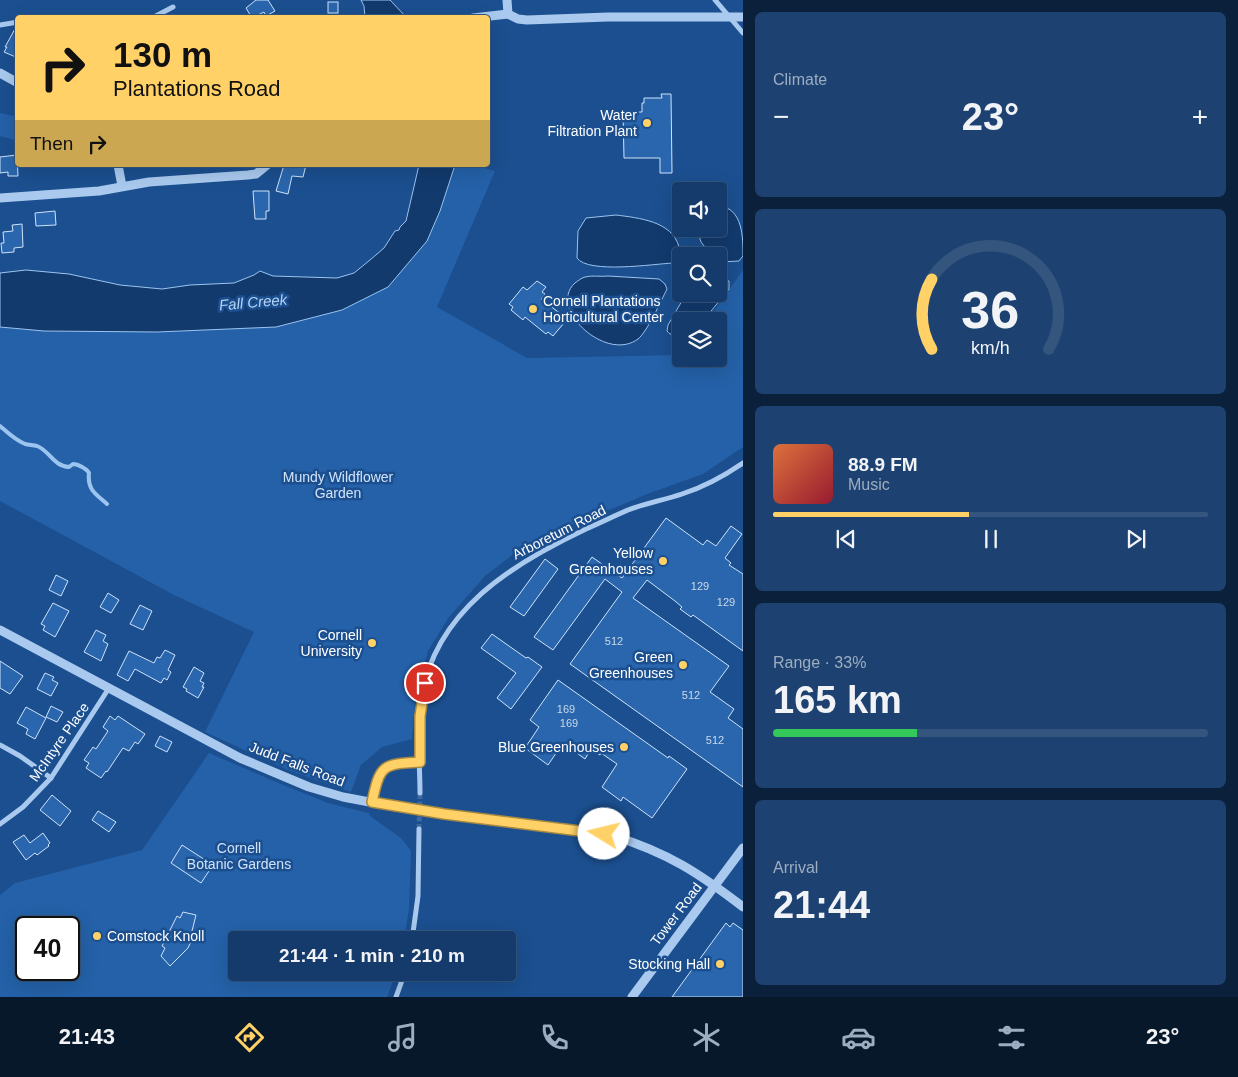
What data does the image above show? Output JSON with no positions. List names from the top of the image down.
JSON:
{
  "streets": {
    "street": [
      "Arboretum Road",
      "McIntyre Place",
      "Judd Falls Road",
      "Tower Road"
    ]
  },
  "crossings": [
    ["McIntyre Place", "Judd Falls Road"],
    ["Judd Falls Road", "Tower Road"]
  ],
  "water": ["Fall Creek"],
  "parks": ["Mundy Wildflower Garden", "Cornell Botanic Gardens"],
  "places": [
    "Water Filtration Plant",
    "Cornell Plantations Horticultural Center",
    "Yellow Greenhouses",
    "Cornell University",
    "Green Greenhouses",
    "Blue Greenhouses",
    "Comstock Knoll",
    "Stocking Hall"
  ],
  "house_numbers": [
    "129",
    "129",
    "512",
    "512",
    "169",
    "169",
    "512"
  ],
  "page": {
    "tile": [
      "Climate",
      ["Range · 33%", "165 km"],
      ["Arrival", "21:44"]
    ],
    "turn": ["130 m", "Plantations Road"],
    "heat": ["−", "23°", "+"],
    "then": "Then",
    "song": ["88.9 FM", "Music"],
    "limit": "40",
    "trip": "21:44 · 1 min · 210 m",
    "tabs": ["21:43", "23°"],
    "gauge": ["36", "km/h"]
  }
}
